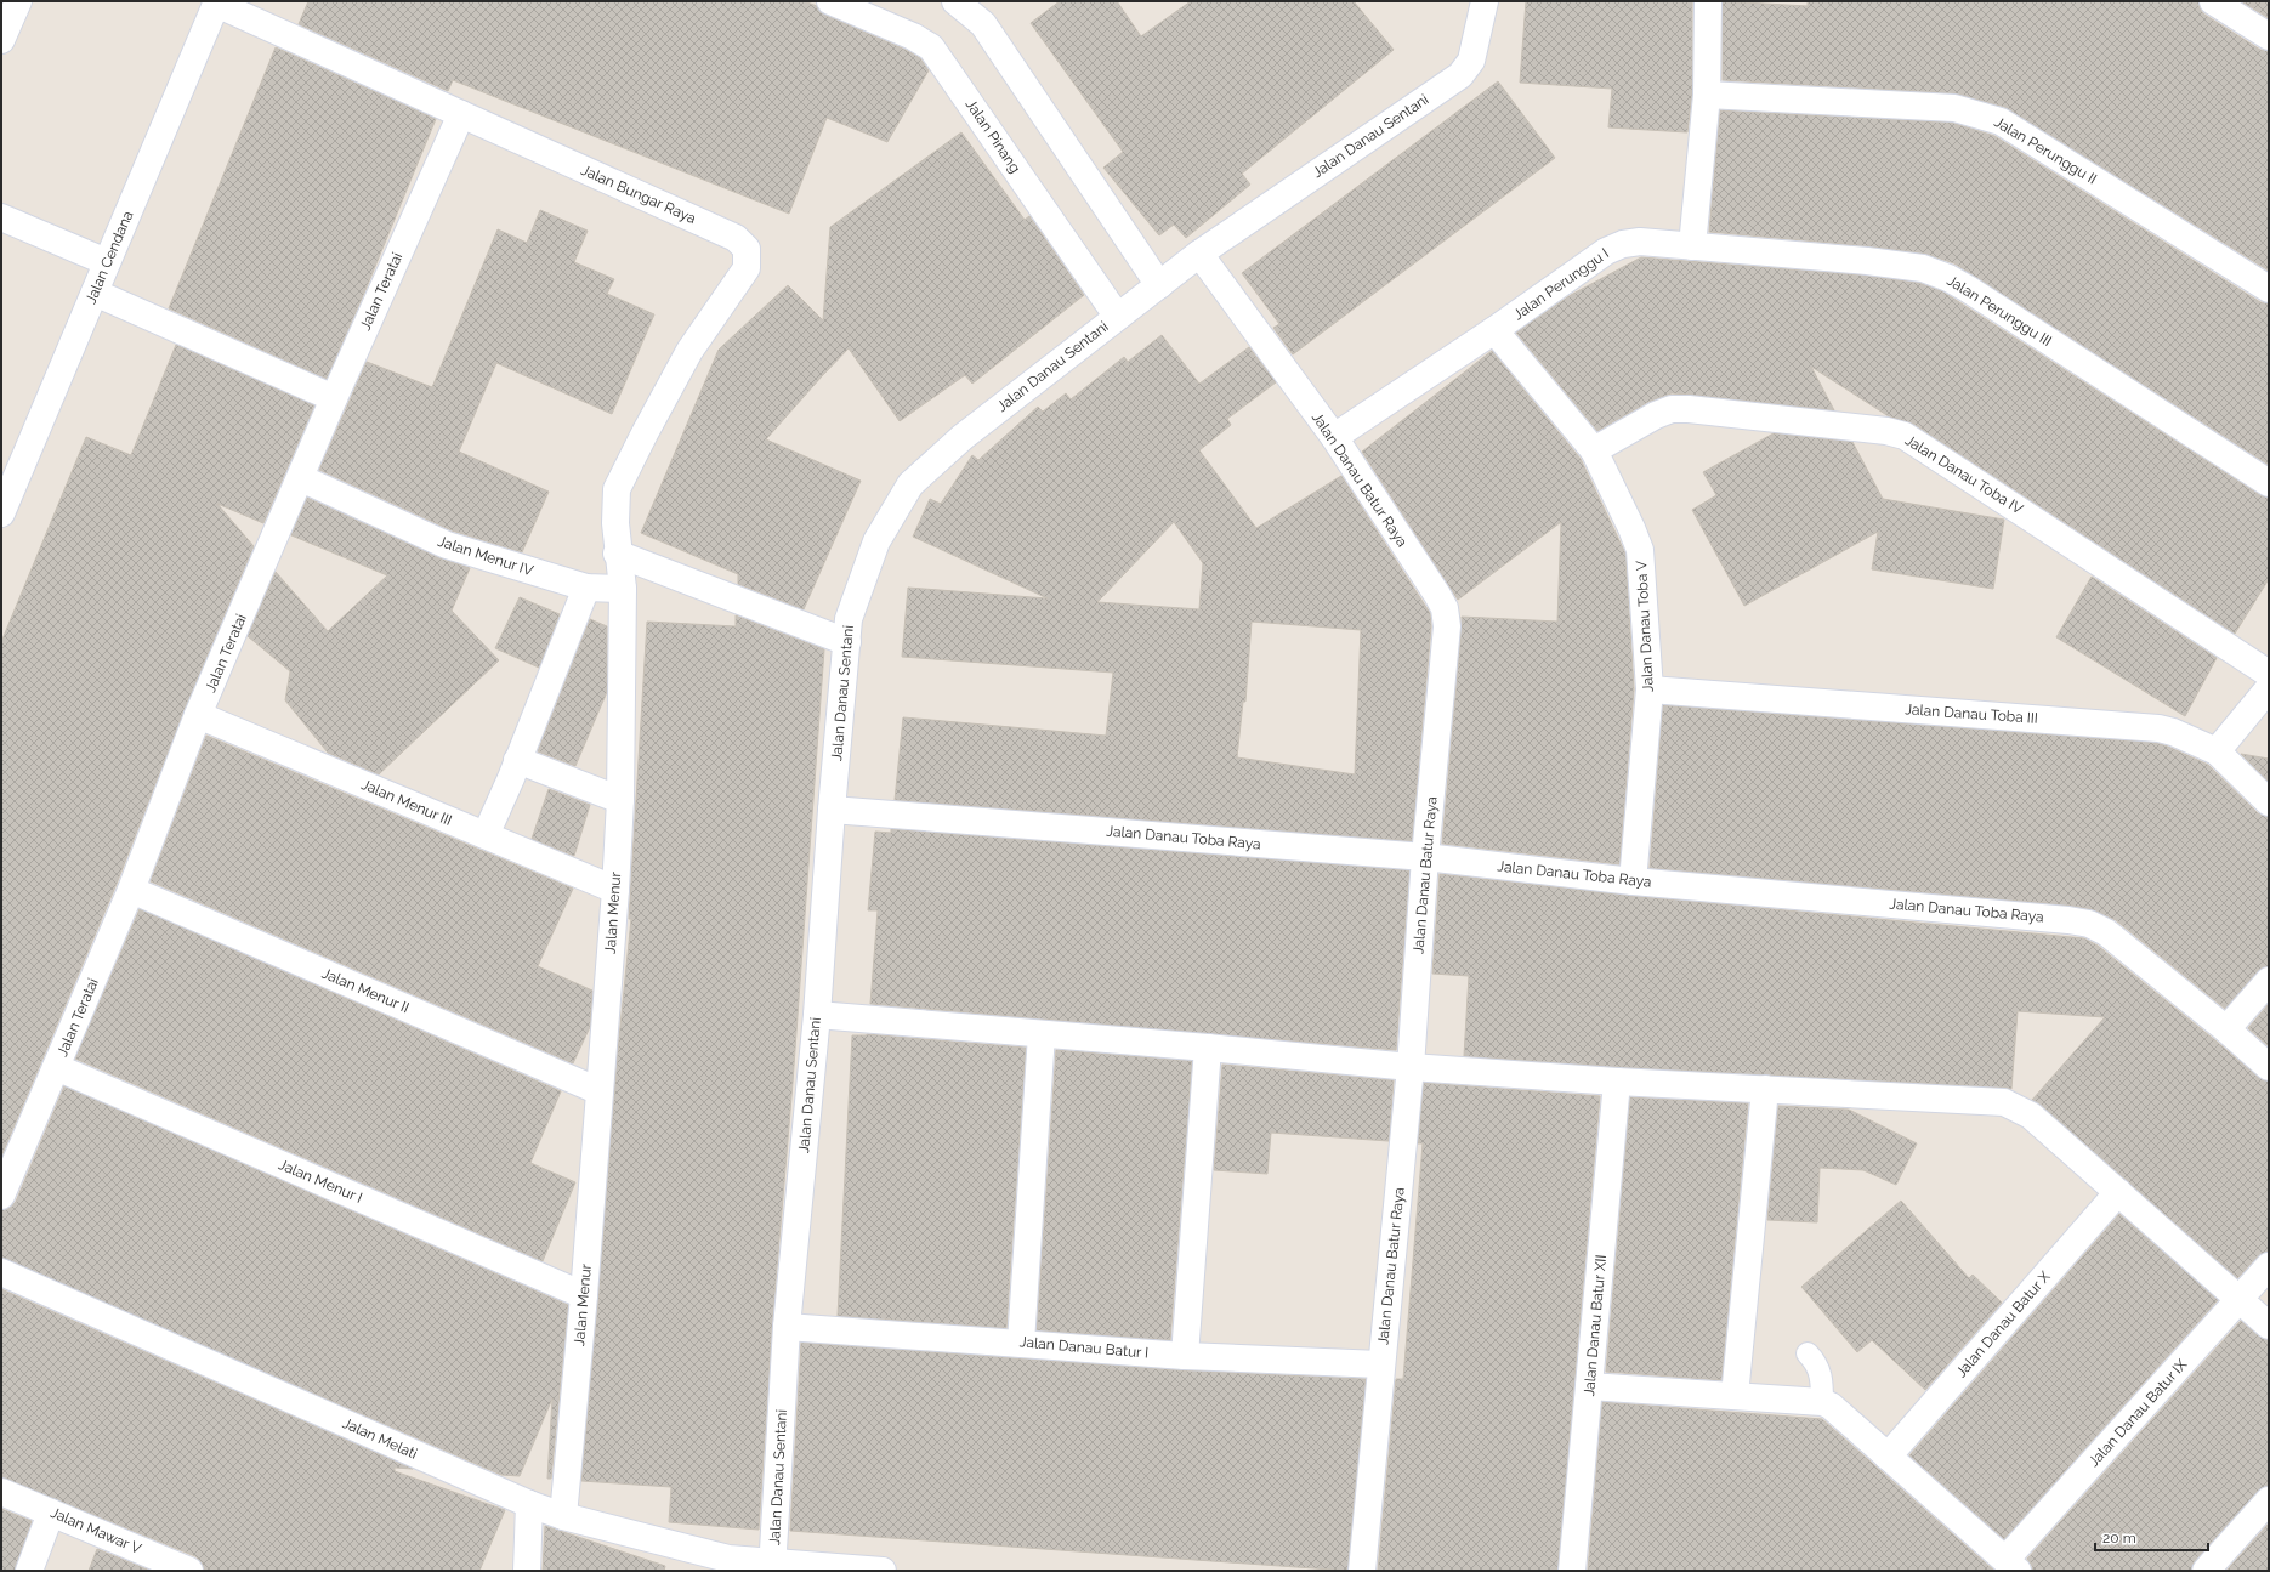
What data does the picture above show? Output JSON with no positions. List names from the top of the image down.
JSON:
{
  "streets": {
    "street": [
      "Jalan Pinang",
      "Jalan Danau Sentani",
      "Jalan Perunggu II",
      "Jalan Bungar Raya",
      "Jalan Cendana",
      "Jalan Perunggu I",
      "Jalan Teratai",
      "Jalan Perunggu III",
      "Jalan Danau Toba IV",
      "Jalan Danau Batur Raya",
      "Jalan Menur IV",
      "Jalan Danau Toba V",
      "Jalan Danau Toba III",
      "Jalan Menur III",
      "Jalan Danau Toba Raya",
      "Jalan Menur",
      "Jalan Menur II",
      "Jalan Menur I",
      "Jalan Danau Batur X",
      "Jalan Danau Batur XII",
      "Jalan Danau Batur I",
      "Jalan Danau Batur IX",
      "Jalan Melati",
      "Jalan Mawar V"
    ]
  },
  "crossings": [
    ["Jalan Pinang", "Jalan Danau Sentani"],
    ["Jalan Danau Sentani", "Jalan Danau Batur Raya"],
    ["Jalan Danau Sentani", "Jalan Danau Toba Raya"],
    ["Jalan Danau Sentani", "Jalan Danau Batur I"],
    ["Jalan Danau Sentani", "Jalan Melati"],
    ["Jalan Bungar Raya", "Jalan Cendana"],
    ["Jalan Bungar Raya", "Jalan Teratai"],
    ["Jalan Bungar Raya", "Jalan Menur"],
    ["Jalan Perunggu I", "Jalan Perunggu III"],
    ["Jalan Perunggu I", "Jalan Danau Batur Raya"],
    ["Jalan Perunggu I", "Jalan Danau Toba V"],
    ["Jalan Teratai", "Jalan Menur IV"],
    ["Jalan Teratai", "Jalan Menur III"],
    ["Jalan Teratai", "Jalan Menur II"],
    ["Jalan Teratai", "Jalan Menur I"],
    ["Jalan Danau Toba IV", "Jalan Danau Toba V"],
    ["Jalan Danau Batur Raya", "Jalan Danau Toba Raya"],
    ["Jalan Danau Batur Raya", "Jalan Danau Batur I"],
    ["Jalan Menur IV", "Jalan Menur"],
    ["Jalan Danau Toba V", "Jalan Danau Toba III"],
    ["Jalan Danau Toba V", "Jalan Danau Toba Raya"],
    ["Jalan Menur III", "Jalan Menur"],
    ["Jalan Menur", "Jalan Menur II"],
    ["Jalan Menur", "Jalan Menur I"],
    ["Jalan Menur", "Jalan Melati"]
  ],
  "scale_bar": "20 m"
}
